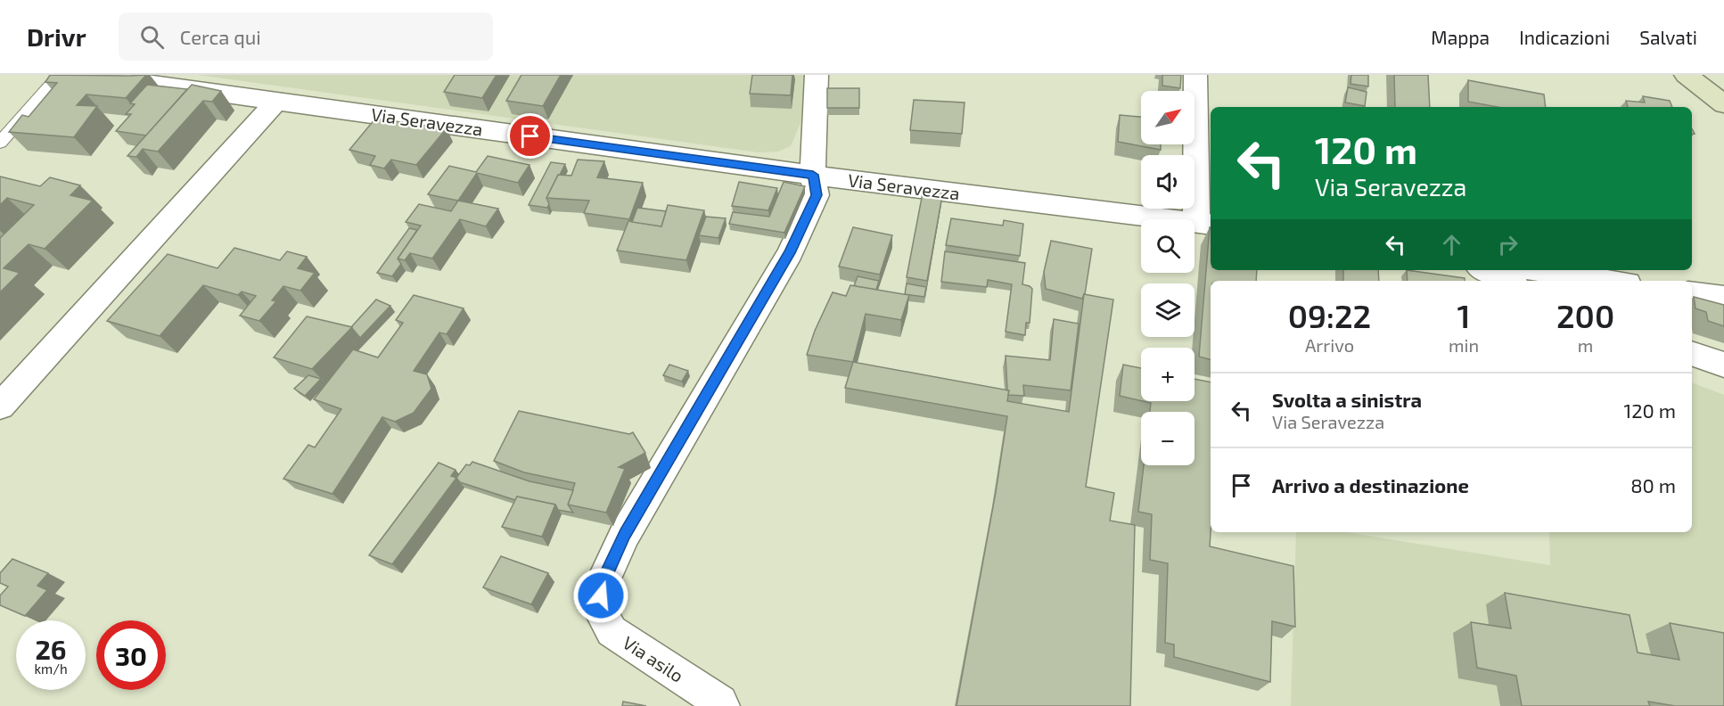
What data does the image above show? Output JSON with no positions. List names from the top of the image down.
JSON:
{
  "streets": {
    "street": ["Via Seravezza", "Via asilo"]
  },
  "crossings": [
    ["Via Seravezza", "Via asilo"]
  ],
  "north": "top right",
  "page": {
    "header": "Drivr",
    "search": "Cerca qui",
    "nav": ["Mappa", "Indicazioni", "Salvati"],
    "map_buttons": ["+", "−"],
    "turn": ["120 m", "Via Seravezza"],
    "eta": [
      "09:22",
      "Arrivo",
      "1",
      "min",
      "200",
      "m"
    ],
    "list": [
      {
        "name": "Svolta a sinistra",
        "note": "Via Seravezza",
        "value": "120 m"
      },
      {
        "name": "Arrivo a destinazione",
        "value": "80 m"
      }
    ],
    "speed": "26 km/h",
    "limit": "30"
  }
}
